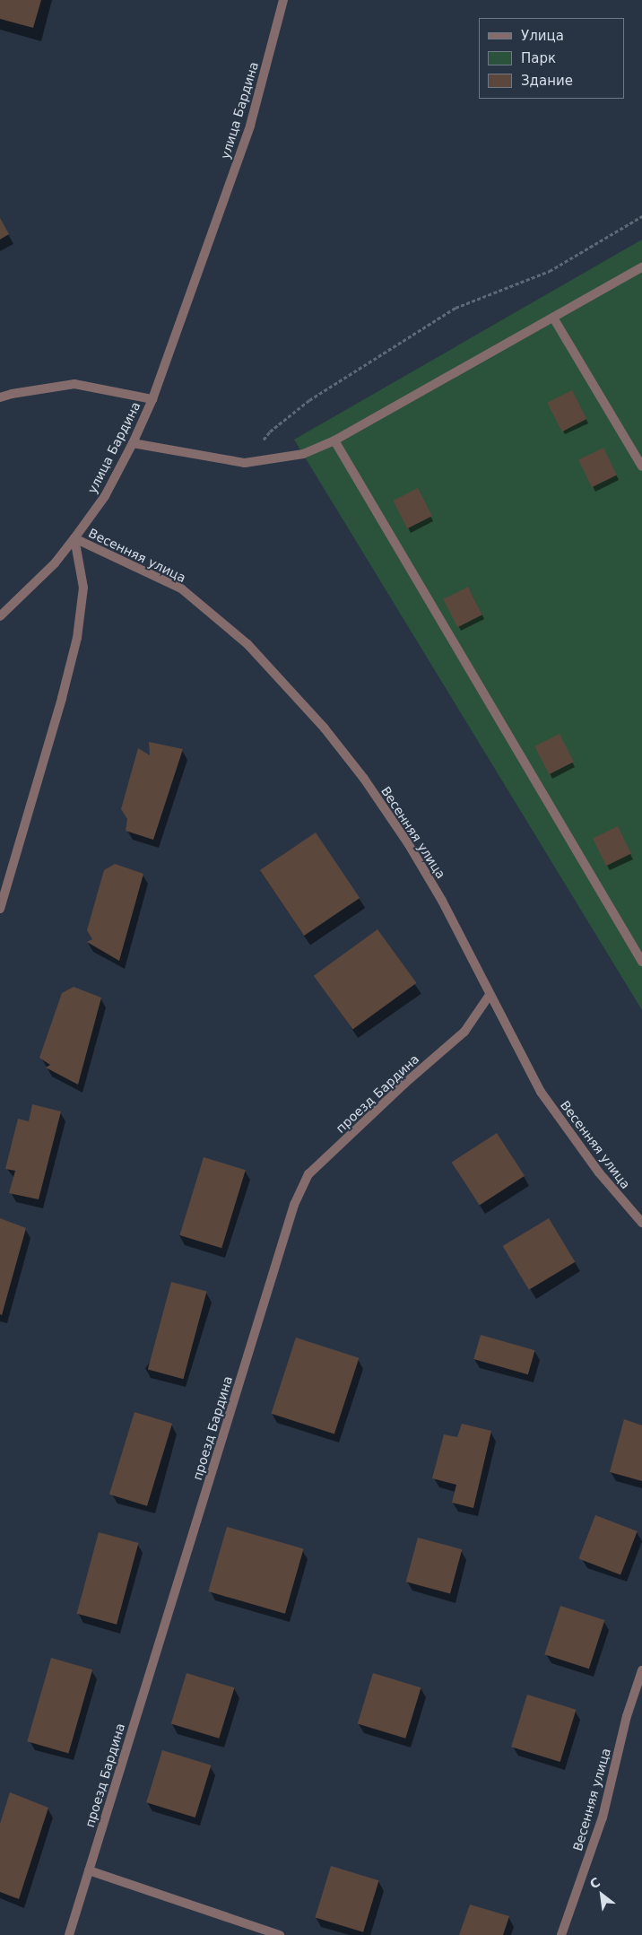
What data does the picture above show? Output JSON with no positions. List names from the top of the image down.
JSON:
{
  "streets": {
    "street": ["улица Бардина", "Весенняя улица", "проезд Бардина"]
  },
  "crossings": [
    ["улица Бардина", "Весенняя улица"],
    ["Весенняя улица", "проезд Бардина"]
  ],
  "legend": ["Улица", "Парк", "Здание"],
  "north": "top left"
}
